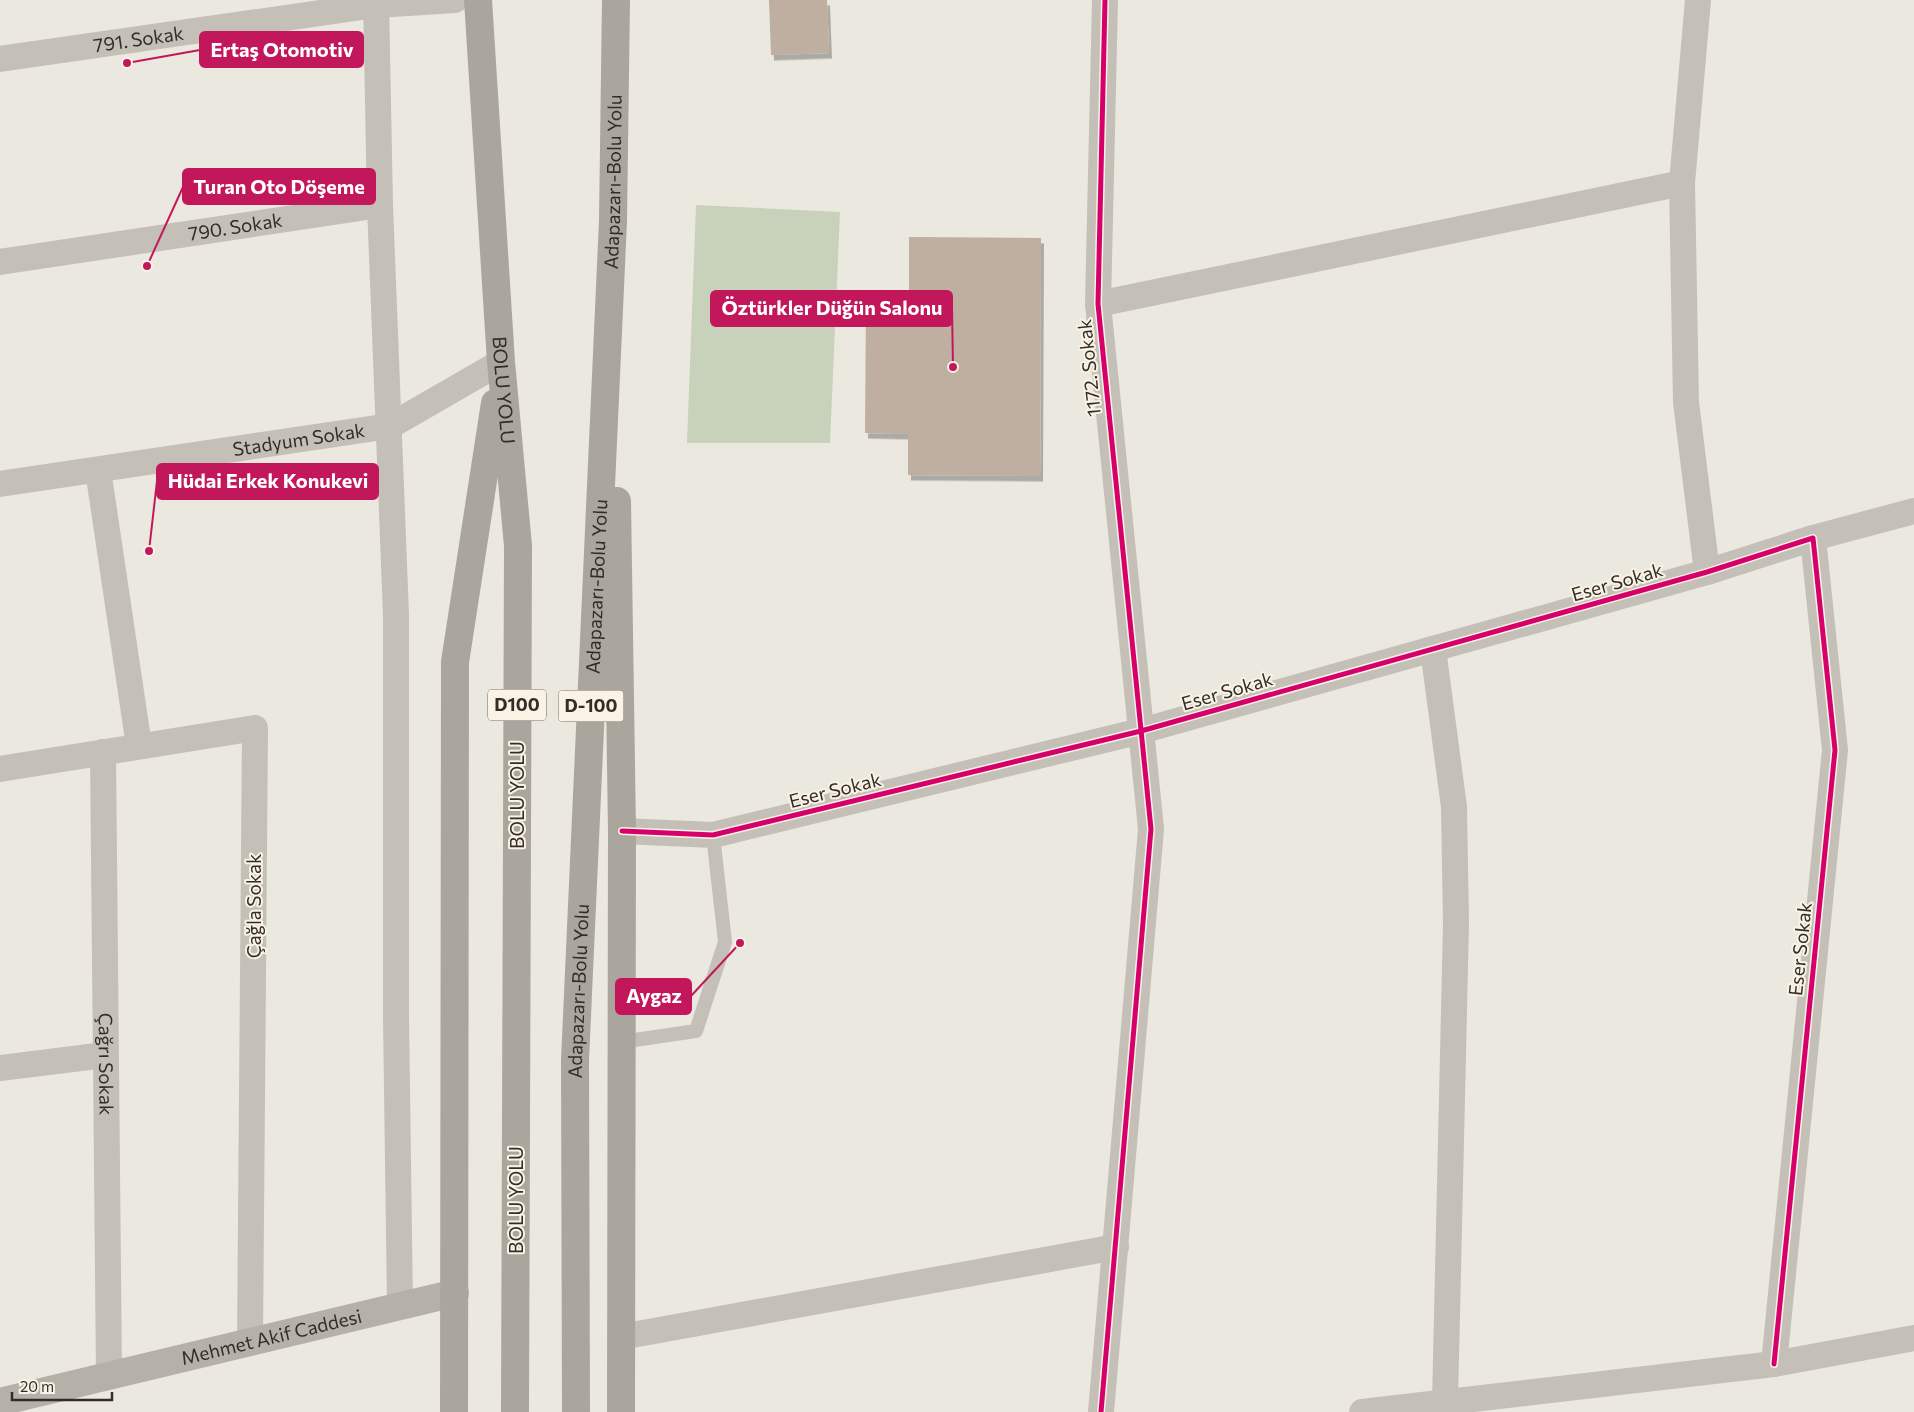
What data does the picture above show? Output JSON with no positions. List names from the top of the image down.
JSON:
{
  "streets": {
    "highway": [
      "Adapazarı-Bolu Yolu",
      "BOLU YOLU",
      "D100",
      "D-100"
    ],
    "main road": ["Mehmet Akif Caddesi"],
    "street": [
      "791. Sokak",
      "790. Sokak",
      "1172. Sokak",
      "Stadyum Sokak",
      "Eser Sokak",
      "Çağla Sokak",
      "Çağrı Sokak"
    ]
  },
  "crossings": [
    ["1172. Sokak", "Eser Sokak"],
    ["Çağla Sokak", "Çağrı Sokak"],
    ["Çağla Sokak", "Mehmet Akif Caddesi"],
    ["Çağrı Sokak", "Mehmet Akif Caddesi"]
  ],
  "places": [
    "Ertaş Otomotiv",
    "Turan Oto Döşeme",
    "Öztürkler Düğün Salonu",
    "Hüdai Erkek Konukevi",
    "Aygaz"
  ],
  "scale_bar": "20 m"
}
